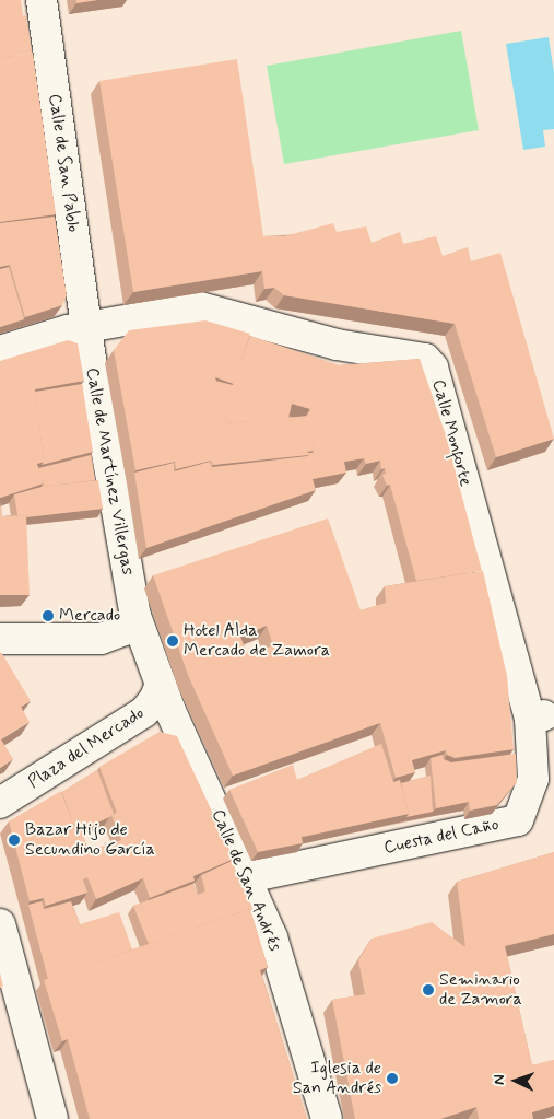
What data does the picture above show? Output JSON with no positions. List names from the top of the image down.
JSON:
{
  "streets": {
    "street": [
      "Calle de San Pablo",
      "Calle Monforte",
      "Calle de Martínez Villergas",
      "Plaza del Mercado",
      "Cuesta del Caño",
      "Calle de San Andrés"
    ]
  },
  "crossings": [
    ["Calle de San Pablo", "Calle Monforte"],
    ["Calle de San Pablo", "Calle de Martínez Villergas"],
    ["Calle Monforte", "Calle de Martínez Villergas"],
    ["Calle Monforte", "Cuesta del Caño"],
    ["Calle de Martínez Villergas", "Plaza del Mercado"],
    ["Plaza del Mercado", "Calle de San Andrés"],
    ["Cuesta del Caño", "Calle de San Andrés"]
  ],
  "places": [
    "Mercado",
    "Hotel Alda Mercado de Zamora",
    "Bazar Hijo de Secundino García",
    "Seminario de Zamora",
    "Iglesia de San Andrés"
  ],
  "north": "left"
}
